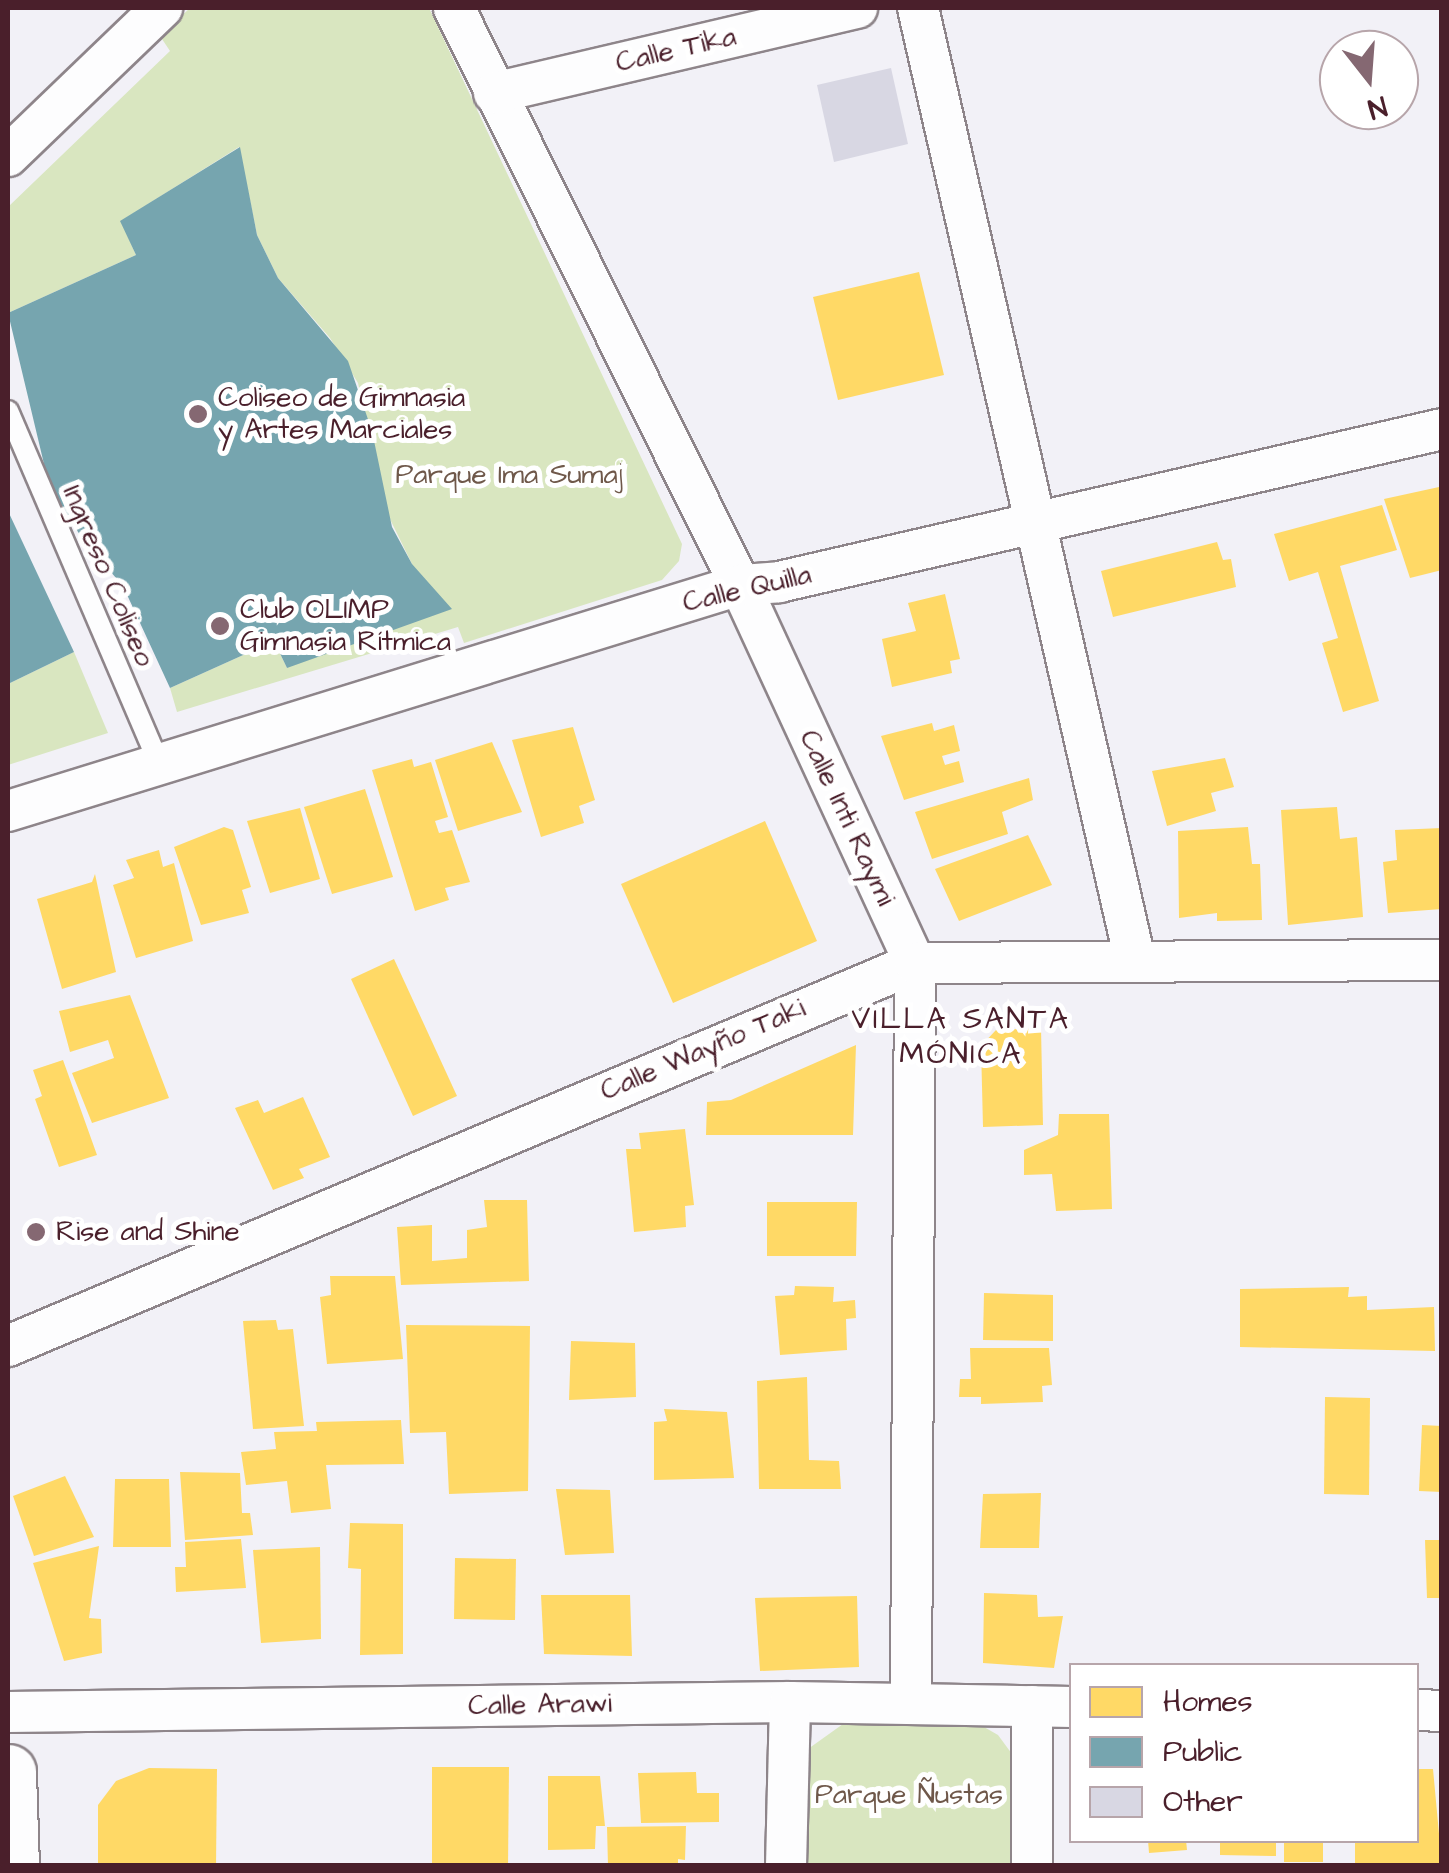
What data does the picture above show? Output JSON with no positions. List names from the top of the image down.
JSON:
{
  "streets": {
    "street": [
      "Calle Tika",
      "Calle Quilla",
      "Calle Inti Raymi",
      "Calle Wayño Taki",
      "Calle Arawi"
    ],
    "lane": ["Ingreso Coliseo"]
  },
  "crossings": [
    ["Calle Tika", "Calle Inti Raymi"],
    ["Ingreso Coliseo", "Calle Quilla"],
    ["Calle Quilla", "Calle Inti Raymi"],
    ["Calle Inti Raymi", "Calle Wayño Taki"],
    ["Calle Inti Raymi", "Calle Arawi"]
  ],
  "districts": ["VILLA SANTA MÓNICA"],
  "parks": ["Parque Ima Sumaj", "Parque Ñustas"],
  "places": ["Coliseo de Gimnasia y Artes Marciales", "Club OLIMP Gimnasia Rítmica", "Rise and Shine"],
  "legend": ["Homes", "Public", "Other"],
  "north": "bottom"
}
